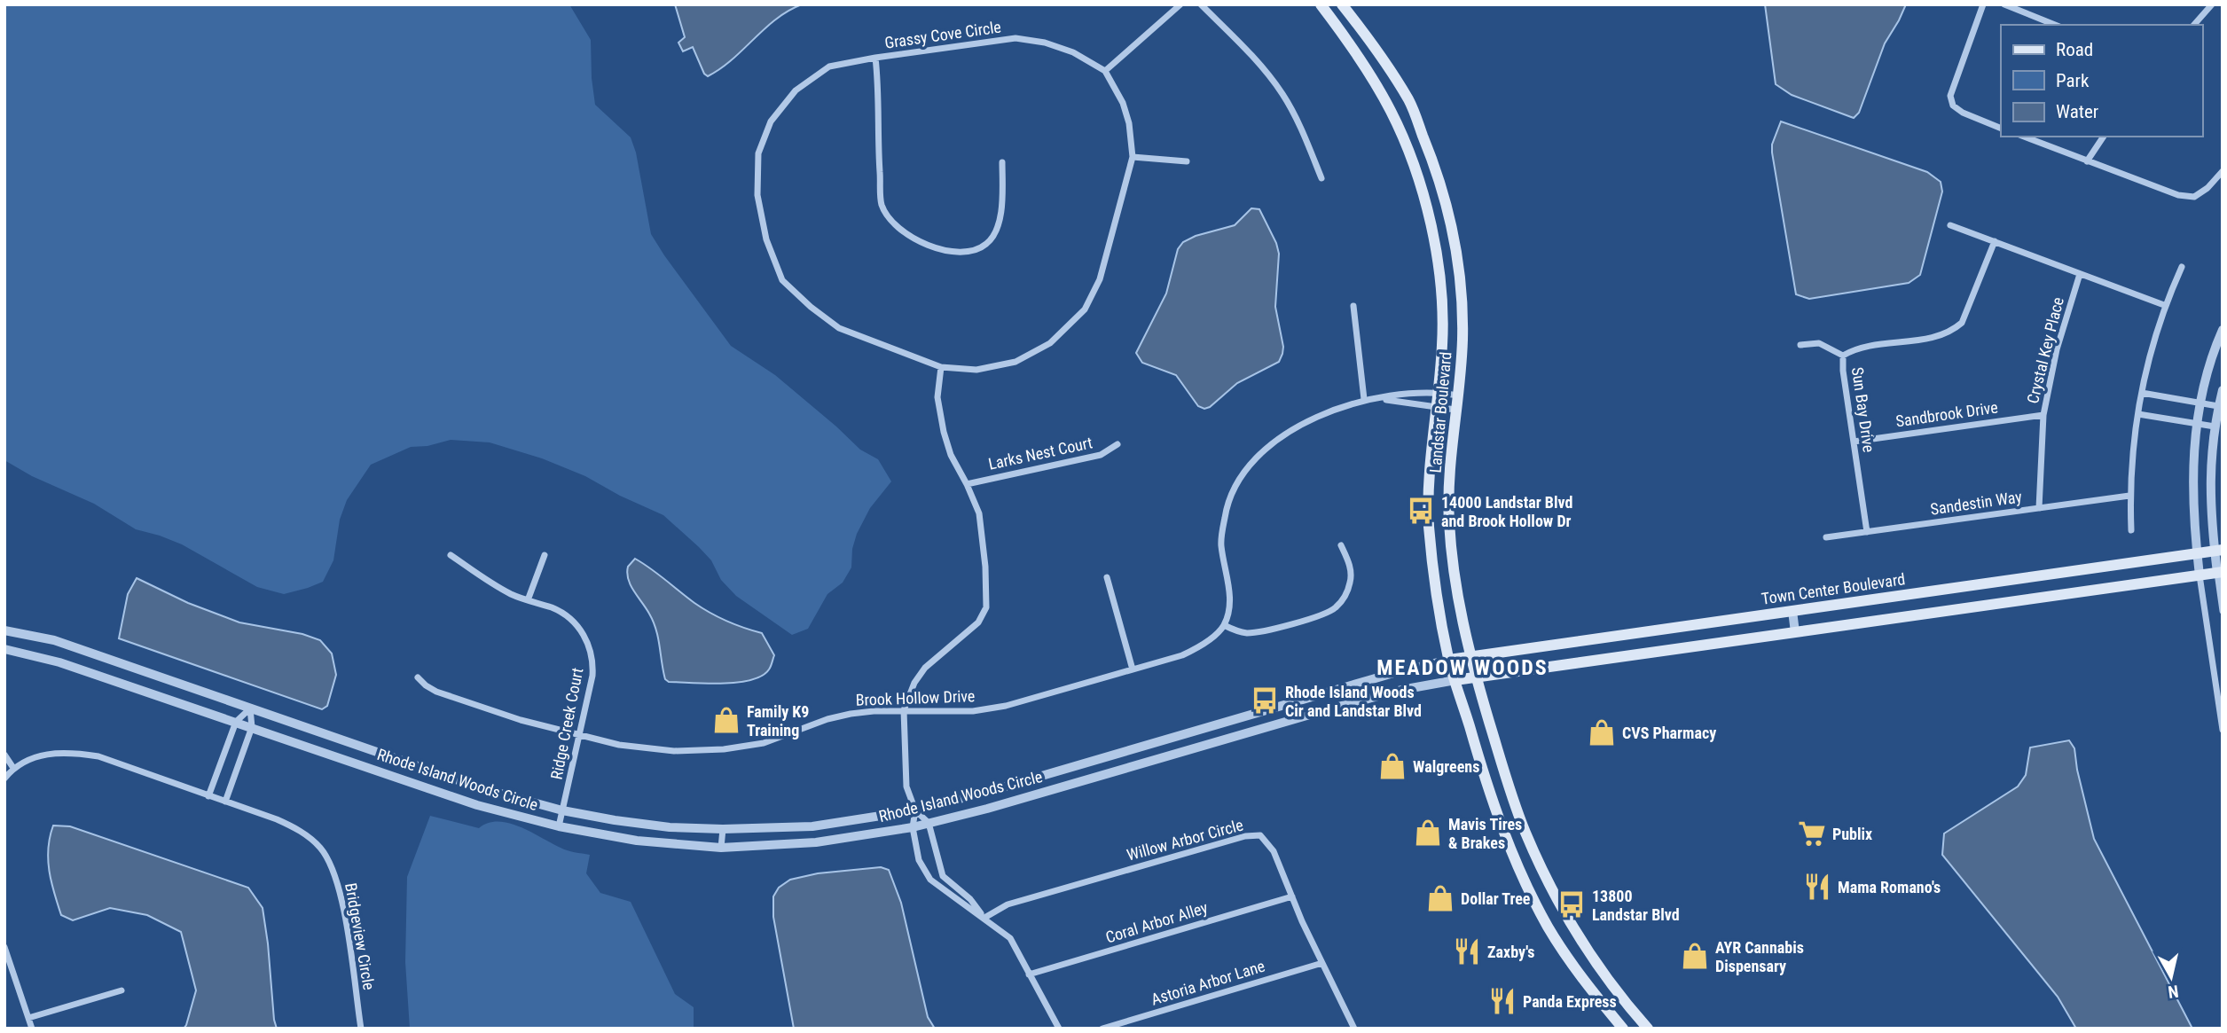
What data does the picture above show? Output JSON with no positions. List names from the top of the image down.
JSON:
{
  "streets": {
    "main road": ["Landstar Boulevard", "Town Center Boulevard"],
    "street": [
      "Grassy Cove Circle",
      "Crystal Key Place",
      "Sun Bay Drive",
      "Sandbrook Drive",
      "Larks Nest Court",
      "Sandestin Way",
      "Brook Hollow Drive",
      "Ridge Creek Court",
      "Rhode Island Woods Circle",
      "Willow Arbor Circle",
      "Coral Arbor Alley",
      "Bridgeview Circle",
      "Astoria Arbor Lane"
    ]
  },
  "crossings": [
    ["Crystal Key Place", "Sandbrook Drive"],
    ["Crystal Key Place", "Sandestin Way"],
    ["Sun Bay Drive", "Sandbrook Drive"],
    ["Sun Bay Drive", "Sandestin Way"],
    ["Landstar Boulevard", "Town Center Boulevard"],
    ["Landstar Boulevard", "Rhode Island Woods Circle"],
    ["Town Center Boulevard", "Rhode Island Woods Circle"],
    ["Brook Hollow Drive", "Ridge Creek Court"],
    ["Ridge Creek Court", "Rhode Island Woods Circle"],
    ["Willow Arbor Circle", "Coral Arbor Alley"],
    ["Willow Arbor Circle", "Astoria Arbor Lane"]
  ],
  "districts": ["MEADOW WOODS"],
  "places": {
    "bus stop": ["14000 Landstar Blvd and Brook Hollow Dr", "Rhode Island Woods Cir and Landstar Blvd", "13800 Landstar Blvd"],
    "shop": [
      "Family K9 Training",
      "CVS Pharmacy",
      "Walgreens",
      "Mavis Tires & Brakes",
      "Dollar Tree",
      "AYR Cannabis Dispensary"
    ],
    "supermarket": ["Publix"],
    "restaurant": ["Mama Romano's", "Zaxby's", "Panda Express"]
  },
  "legend": ["Road", "Park", "Water"],
  "north": "bottom"
}
